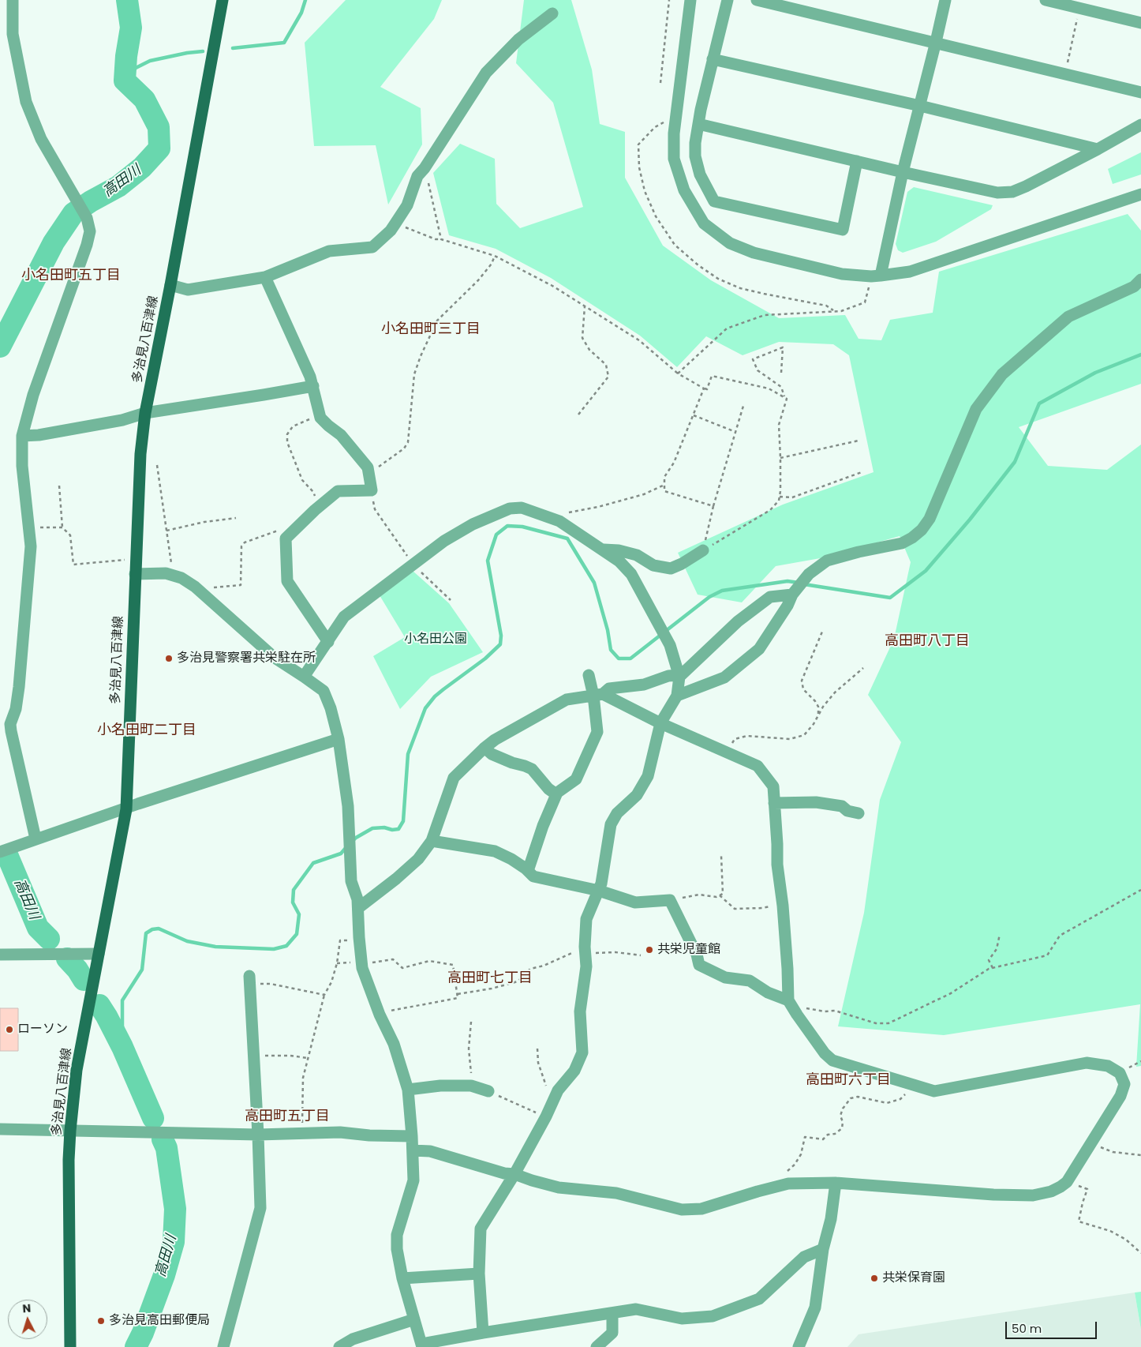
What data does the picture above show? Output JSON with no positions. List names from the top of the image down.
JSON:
{
  "streets": {
    "main road": ["多治見八百津線"]
  },
  "districts": [
    "小名田町五丁目",
    "小名田町三丁目",
    "高田町八丁目",
    "小名田町二丁目",
    "高田町七丁目",
    "高田町六丁目",
    "高田町五丁目"
  ],
  "water": ["高田川"],
  "parks": ["小名田公園"],
  "places": [
    "多治見警察署共栄駐在所",
    "共栄児童館",
    "ローソン",
    "共栄保育園",
    "多治見高田郵便局"
  ],
  "scale_bar": "50 m",
  "north": "top"
}
